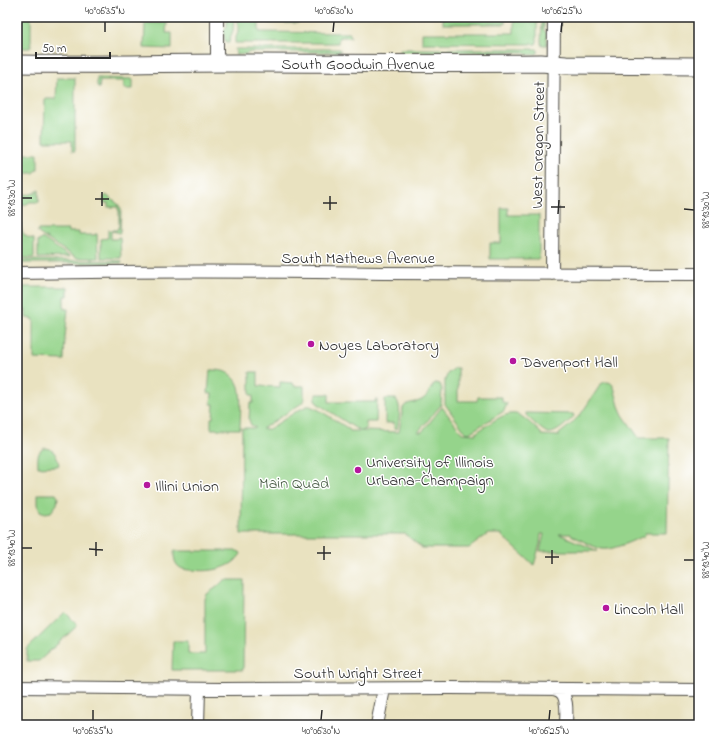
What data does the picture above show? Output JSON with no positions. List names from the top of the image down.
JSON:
{
  "streets": {
    "street": [
      "South Goodwin Avenue",
      "West Oregon Street",
      "South Mathews Avenue",
      "South Wright Street"
    ]
  },
  "crossings": [
    ["South Goodwin Avenue", "West Oregon Street"],
    ["West Oregon Street", "South Mathews Avenue"]
  ],
  "parks": ["Main Quad"],
  "places": [
    "Noyes Laboratory",
    "Davenport Hall",
    "University of Illinois Urbana-Champaign",
    "Illini Union",
    "Lincoln Hall"
  ],
  "scale_bar": "50 m",
  "coordinates": [
    "40°06'35\"N",
    "40°06'30\"N",
    "40°06'25\"N",
    "88°13'30\"W",
    "88°13'40\"W"
  ]
}
